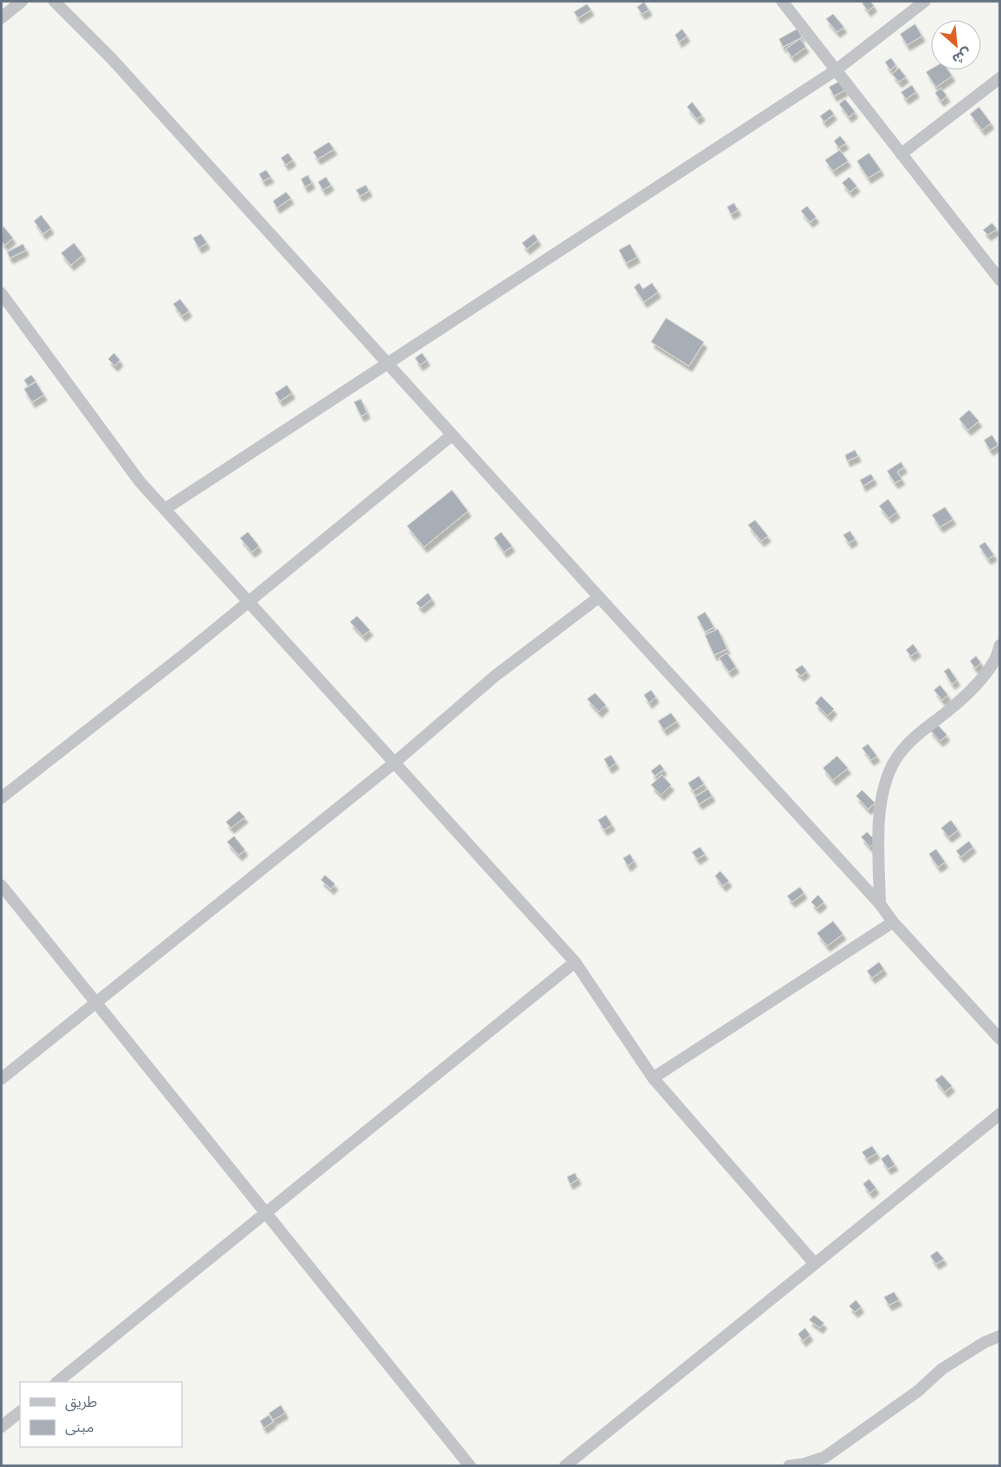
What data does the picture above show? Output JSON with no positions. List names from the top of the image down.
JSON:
{
  "legend": ["طريق", "مبنى"],
  "north": "bottom right"
}
